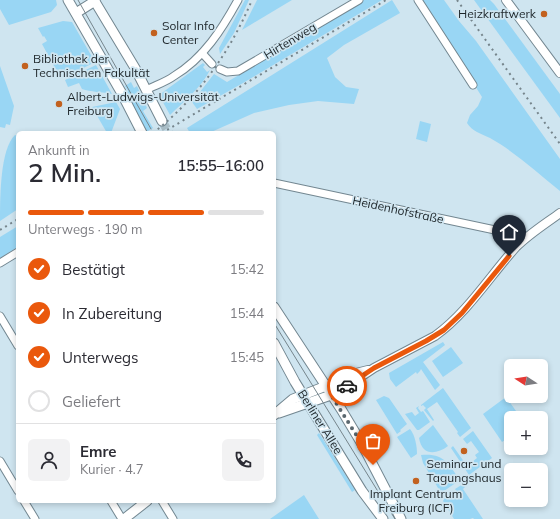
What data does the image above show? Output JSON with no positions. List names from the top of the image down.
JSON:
{
  "streets": {
    "main road": ["Berliner Allee"],
    "street": ["Hirtenweg", "Heidenhofstraße"]
  },
  "places": [
    "Heizkraftwerk",
    "Solar Info Center",
    "Bibliothek der Technischen Fakultät",
    "Albert-Ludwigs-Universität Freiburg",
    "Seminar- und Tagungshaus",
    "Implant Centrum Freiburg (ICF)"
  ],
  "north": "left",
  "page": {
    "heading": ["2 Min.", "Ankunft in", "15:55–16:00"],
    "panel": ["Emre", "Kurier · 4.7"],
    "bar": "Unterwegs · 190 m",
    "list": [
      ["Bestätigt", "15:42"],
      ["In Zubereitung", "15:44"],
      ["Unterwegs", "15:45"],
      "Geliefert"
    ],
    "map_buttons": ["+", "−"]
  }
}
